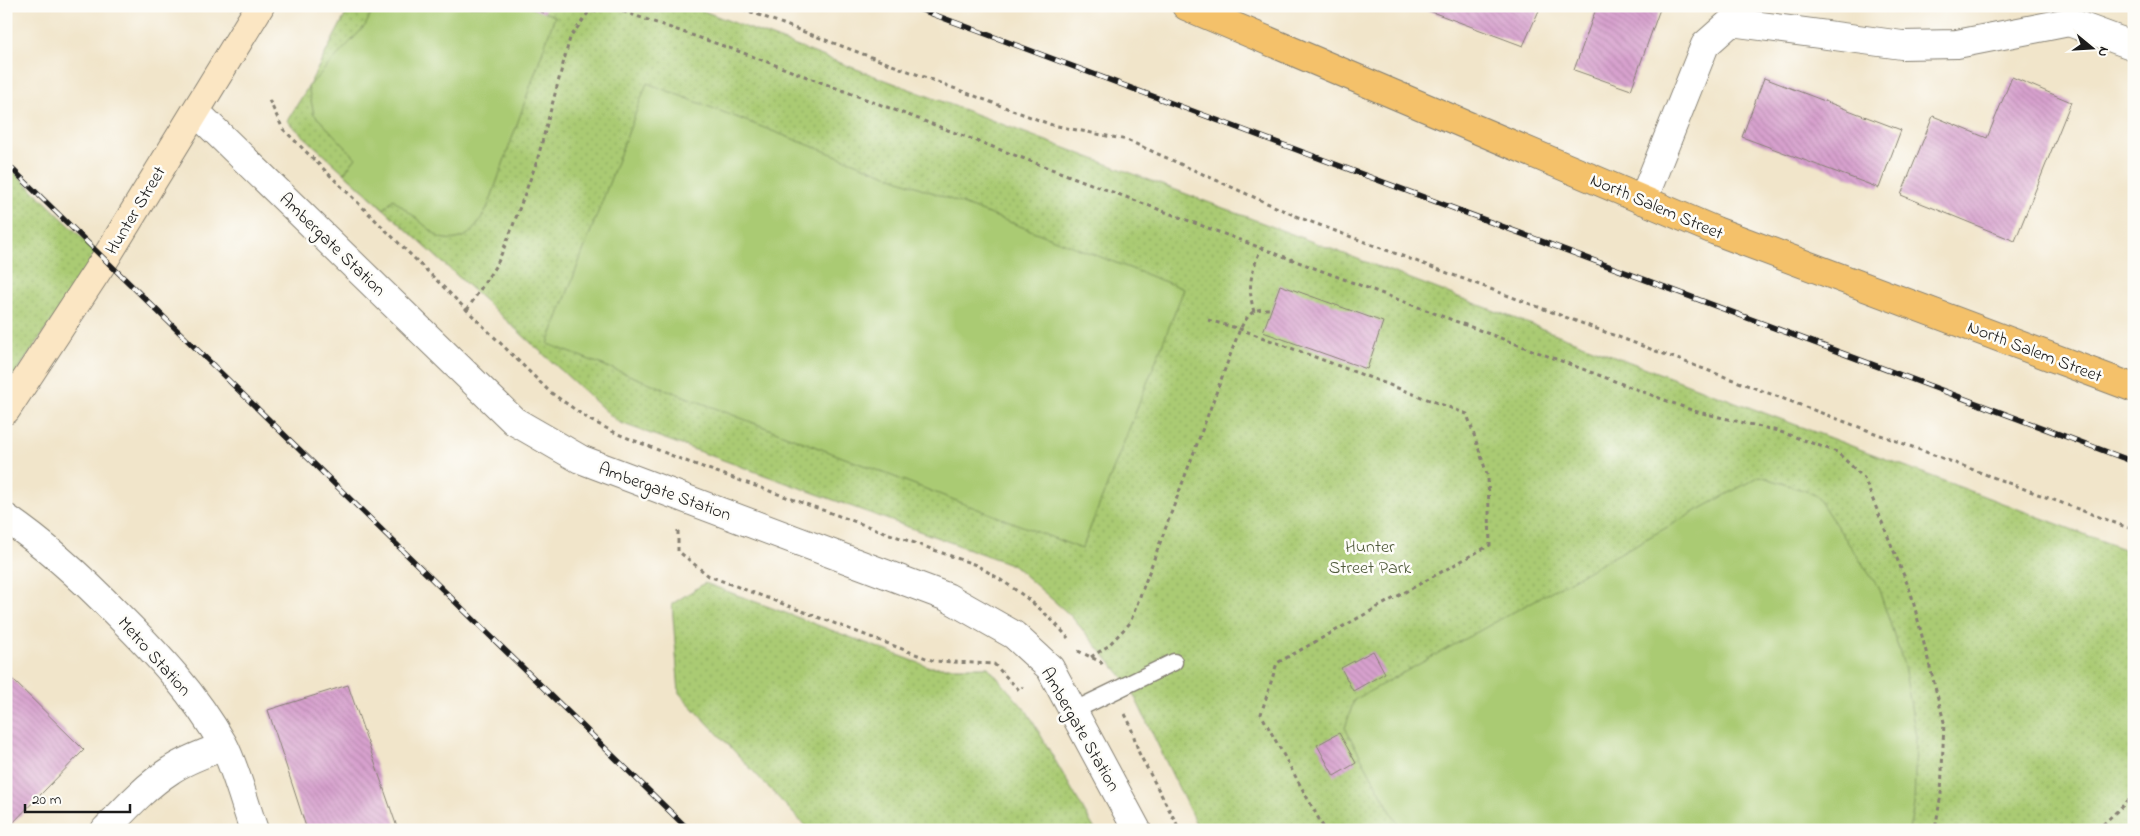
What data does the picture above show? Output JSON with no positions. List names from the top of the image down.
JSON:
{
  "streets": {
    "main road": ["North Salem Street"],
    "street": ["Hunter Street", "Ambergate Station", "Metro Station"]
  },
  "crossings": [
    ["Hunter Street", "Ambergate Station"]
  ],
  "parks": ["Hunter Street Park"],
  "scale_bar": "20 m",
  "north": "right"
}
